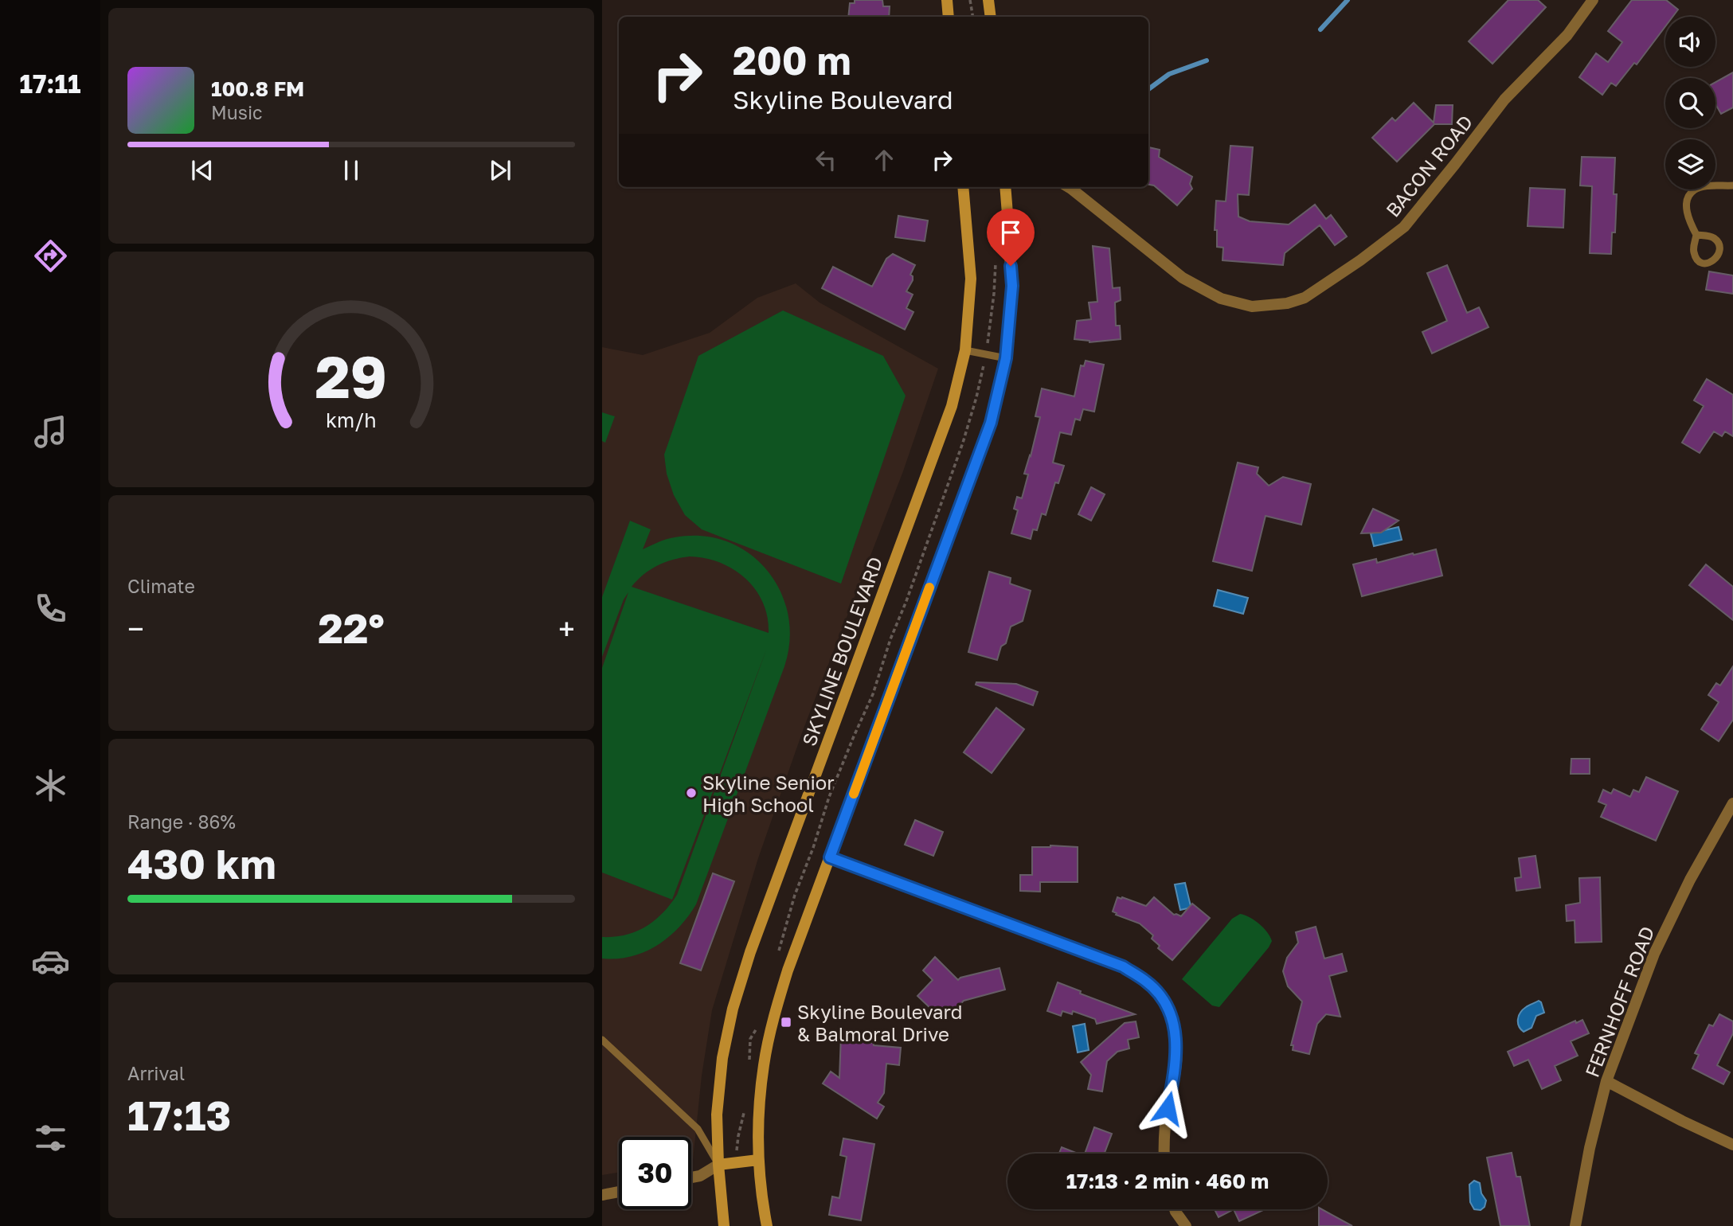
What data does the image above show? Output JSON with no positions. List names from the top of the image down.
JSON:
{
  "streets": {
    "main road": ["SKYLINE BOULEVARD"],
    "street": ["BACON ROAD", "FERNHOFF ROAD"]
  },
  "places": {
    "other": ["Skyline Senior High School"],
    "transit": ["Skyline Boulevard & Balmoral Drive"]
  },
  "page": {
    "tabs": "17:11",
    "turn": ["200 m", "Skyline Boulevard"],
    "song": ["100.8 FM", "Music"],
    "tile": [
      "Climate",
      ["Range · 86%", "430 km"],
      ["Arrival", "17:13"]
    ],
    "heat": ["−", "22°", "+"],
    "limit": "30",
    "trip": "17:13 · 2 min · 460 m",
    "gauge": ["29", "km/h"]
  }
}
